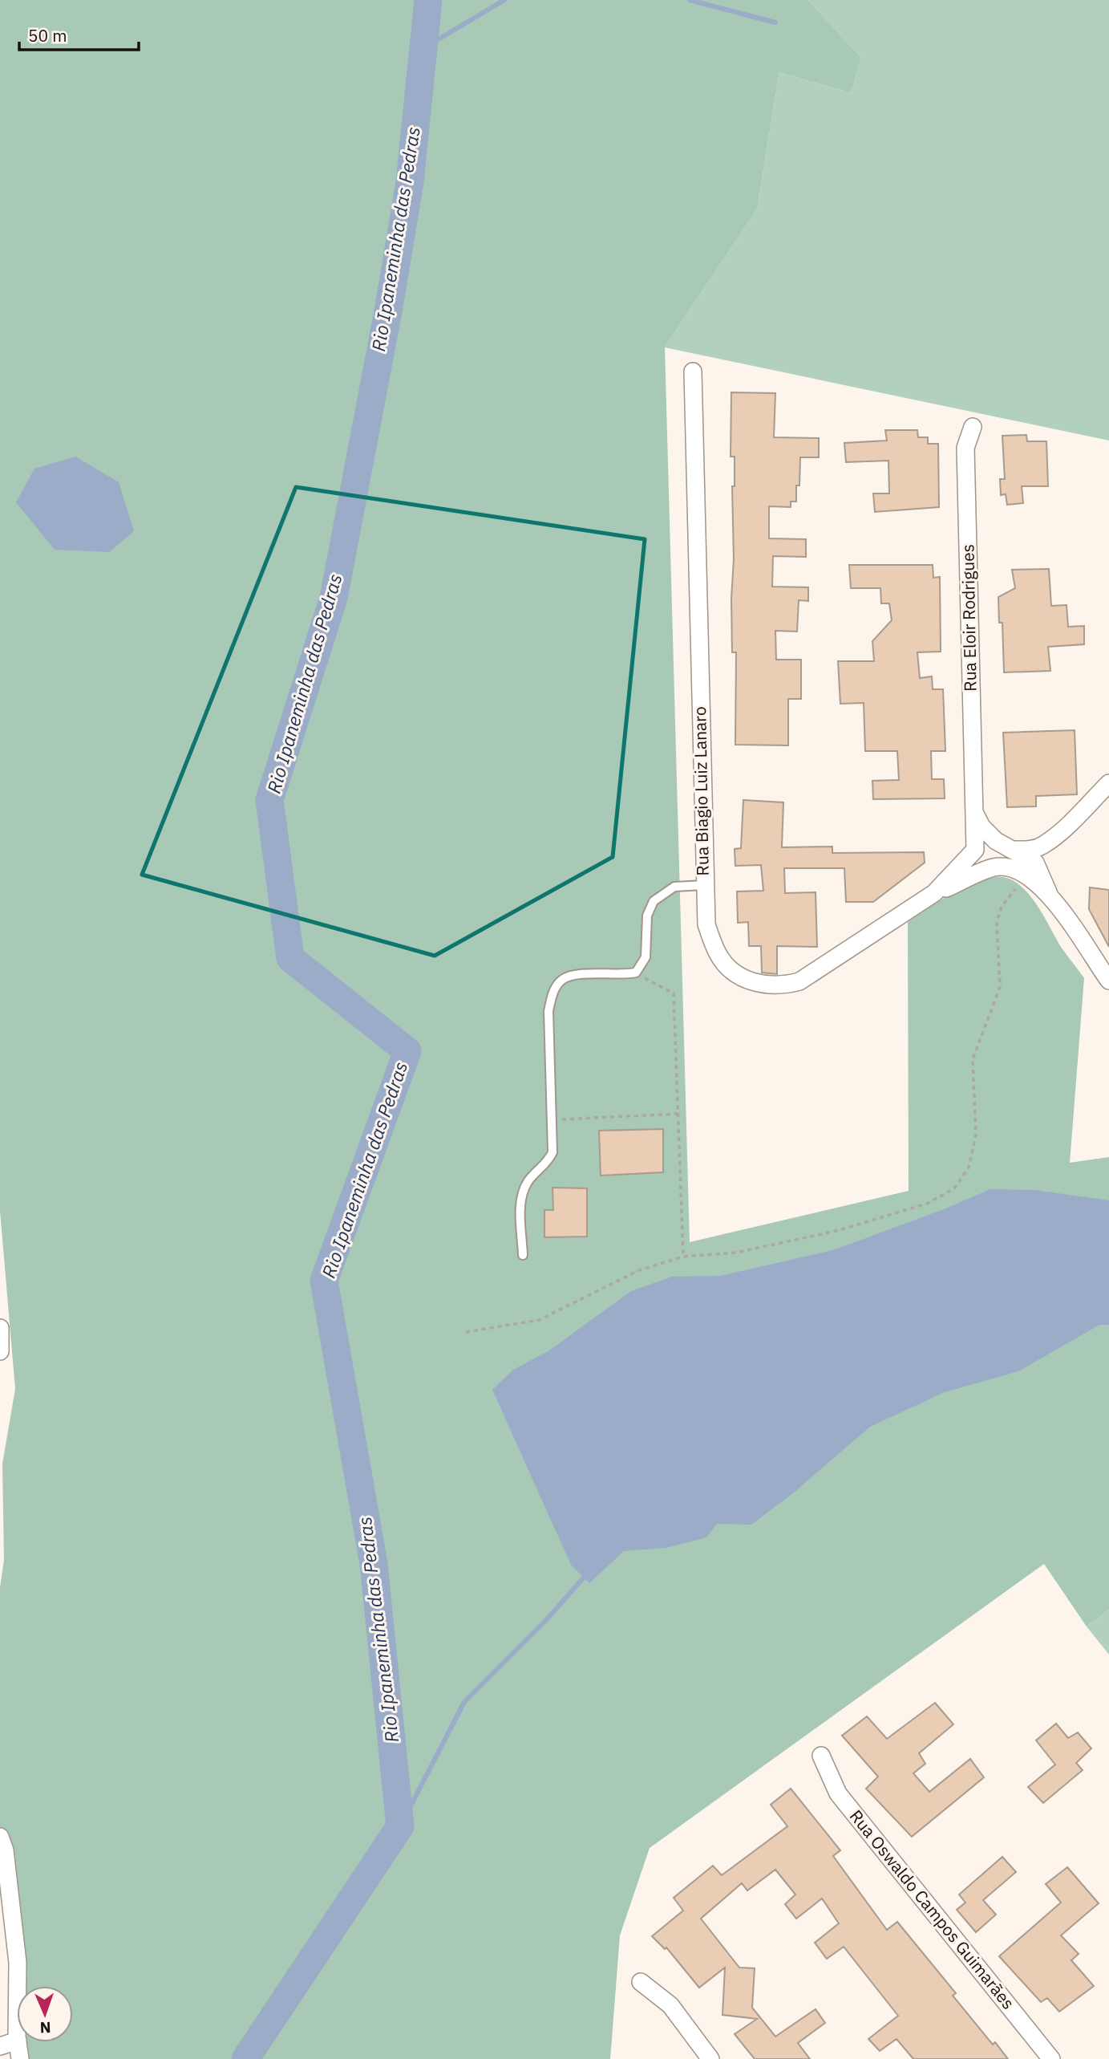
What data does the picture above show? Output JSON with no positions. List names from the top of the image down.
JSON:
{
  "streets": {
    "street": ["Rua Eloir Rodrigues", "Rua Biagio Luiz Lanaro", "Rua Oswaldo Campos Guimarães"]
  },
  "crossings": [
    ["Rua Eloir Rodrigues", "Rua Biagio Luiz Lanaro"]
  ],
  "water": ["Rio Ipaneminha das Pedras"],
  "scale_bar": "50 m",
  "north": "bottom"
}
